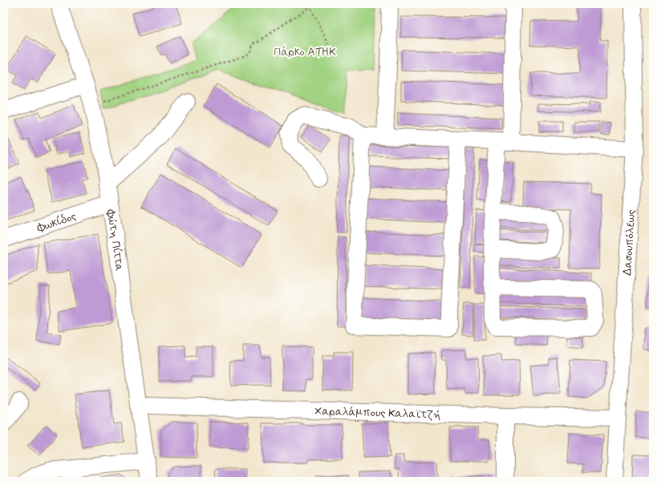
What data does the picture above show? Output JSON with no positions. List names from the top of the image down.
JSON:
{
  "streets": {
    "street": [
      "Φωκίδος",
      "Φώτη Πίττα",
      "Δασουπόλεως",
      "Χαραλάμπους Καλαϊτζή"
    ]
  },
  "crossings": [
    ["Φωκίδος", "Φώτη Πίττα"],
    ["Φώτη Πίττα", "Χαραλάμπους Καλαϊτζή"],
    ["Δασουπόλεως", "Χαραλάμπους Καλαϊτζή"]
  ],
  "parks": ["Πάρκο ΑΤΗΚ"]
}
